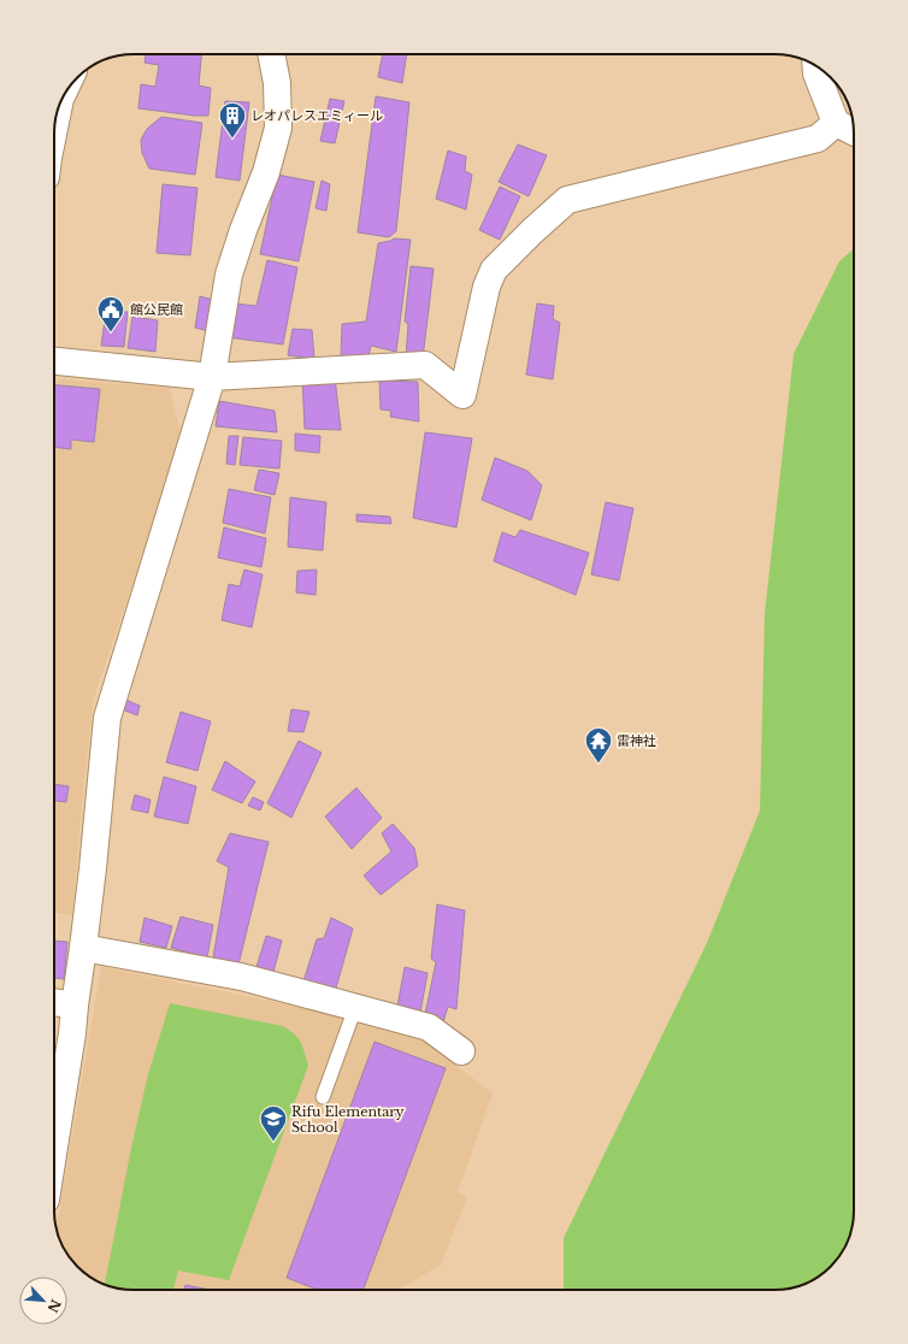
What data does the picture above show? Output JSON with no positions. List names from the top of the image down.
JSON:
{
  "places": {
    "building": ["レオパレスエミィール"],
    "public building": ["館公民館"],
    "temple": ["雷神社"],
    "school or university": ["Rifu Elementary School"]
  },
  "north": "bottom right"
}
